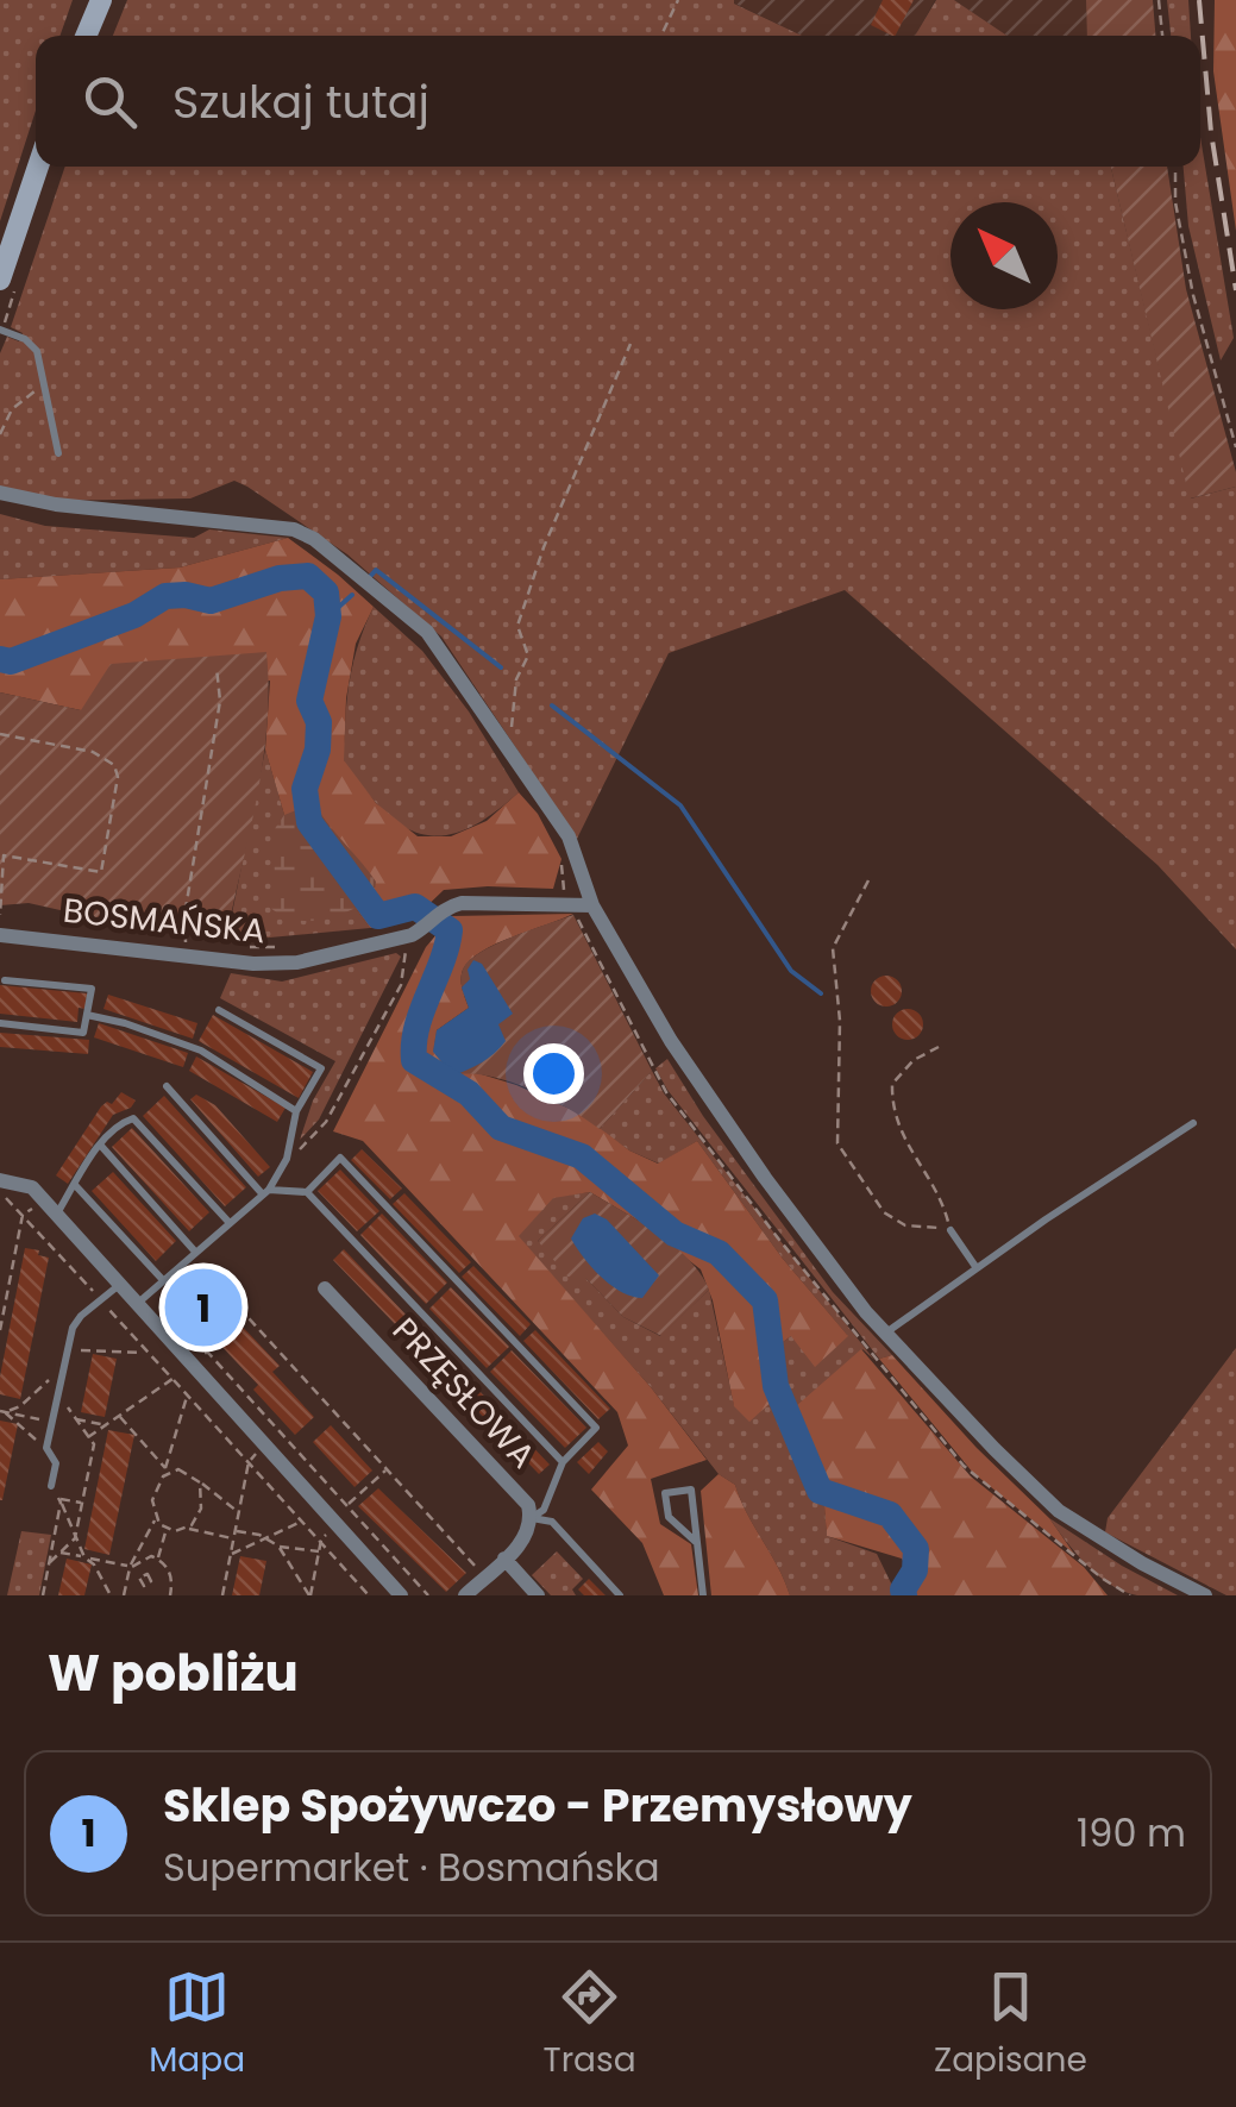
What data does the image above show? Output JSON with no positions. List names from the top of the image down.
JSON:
{
  "streets": {
    "street": ["BOSMAŃSKA", "PRZĘSŁOWA"]
  },
  "north": "top left",
  "page": {
    "search": "Szukaj tutaj",
    "pins": "1",
    "heading": "W pobliżu",
    "list": [
      {
        "mark": "1",
        "name": "Sklep Spożywczo - Przemysłowy",
        "note": "Supermarket · Bosmańska",
        "value": "190 m"
      }
    ],
    "nav": ["Mapa", "Trasa", "Zapisane"]
  }
}
